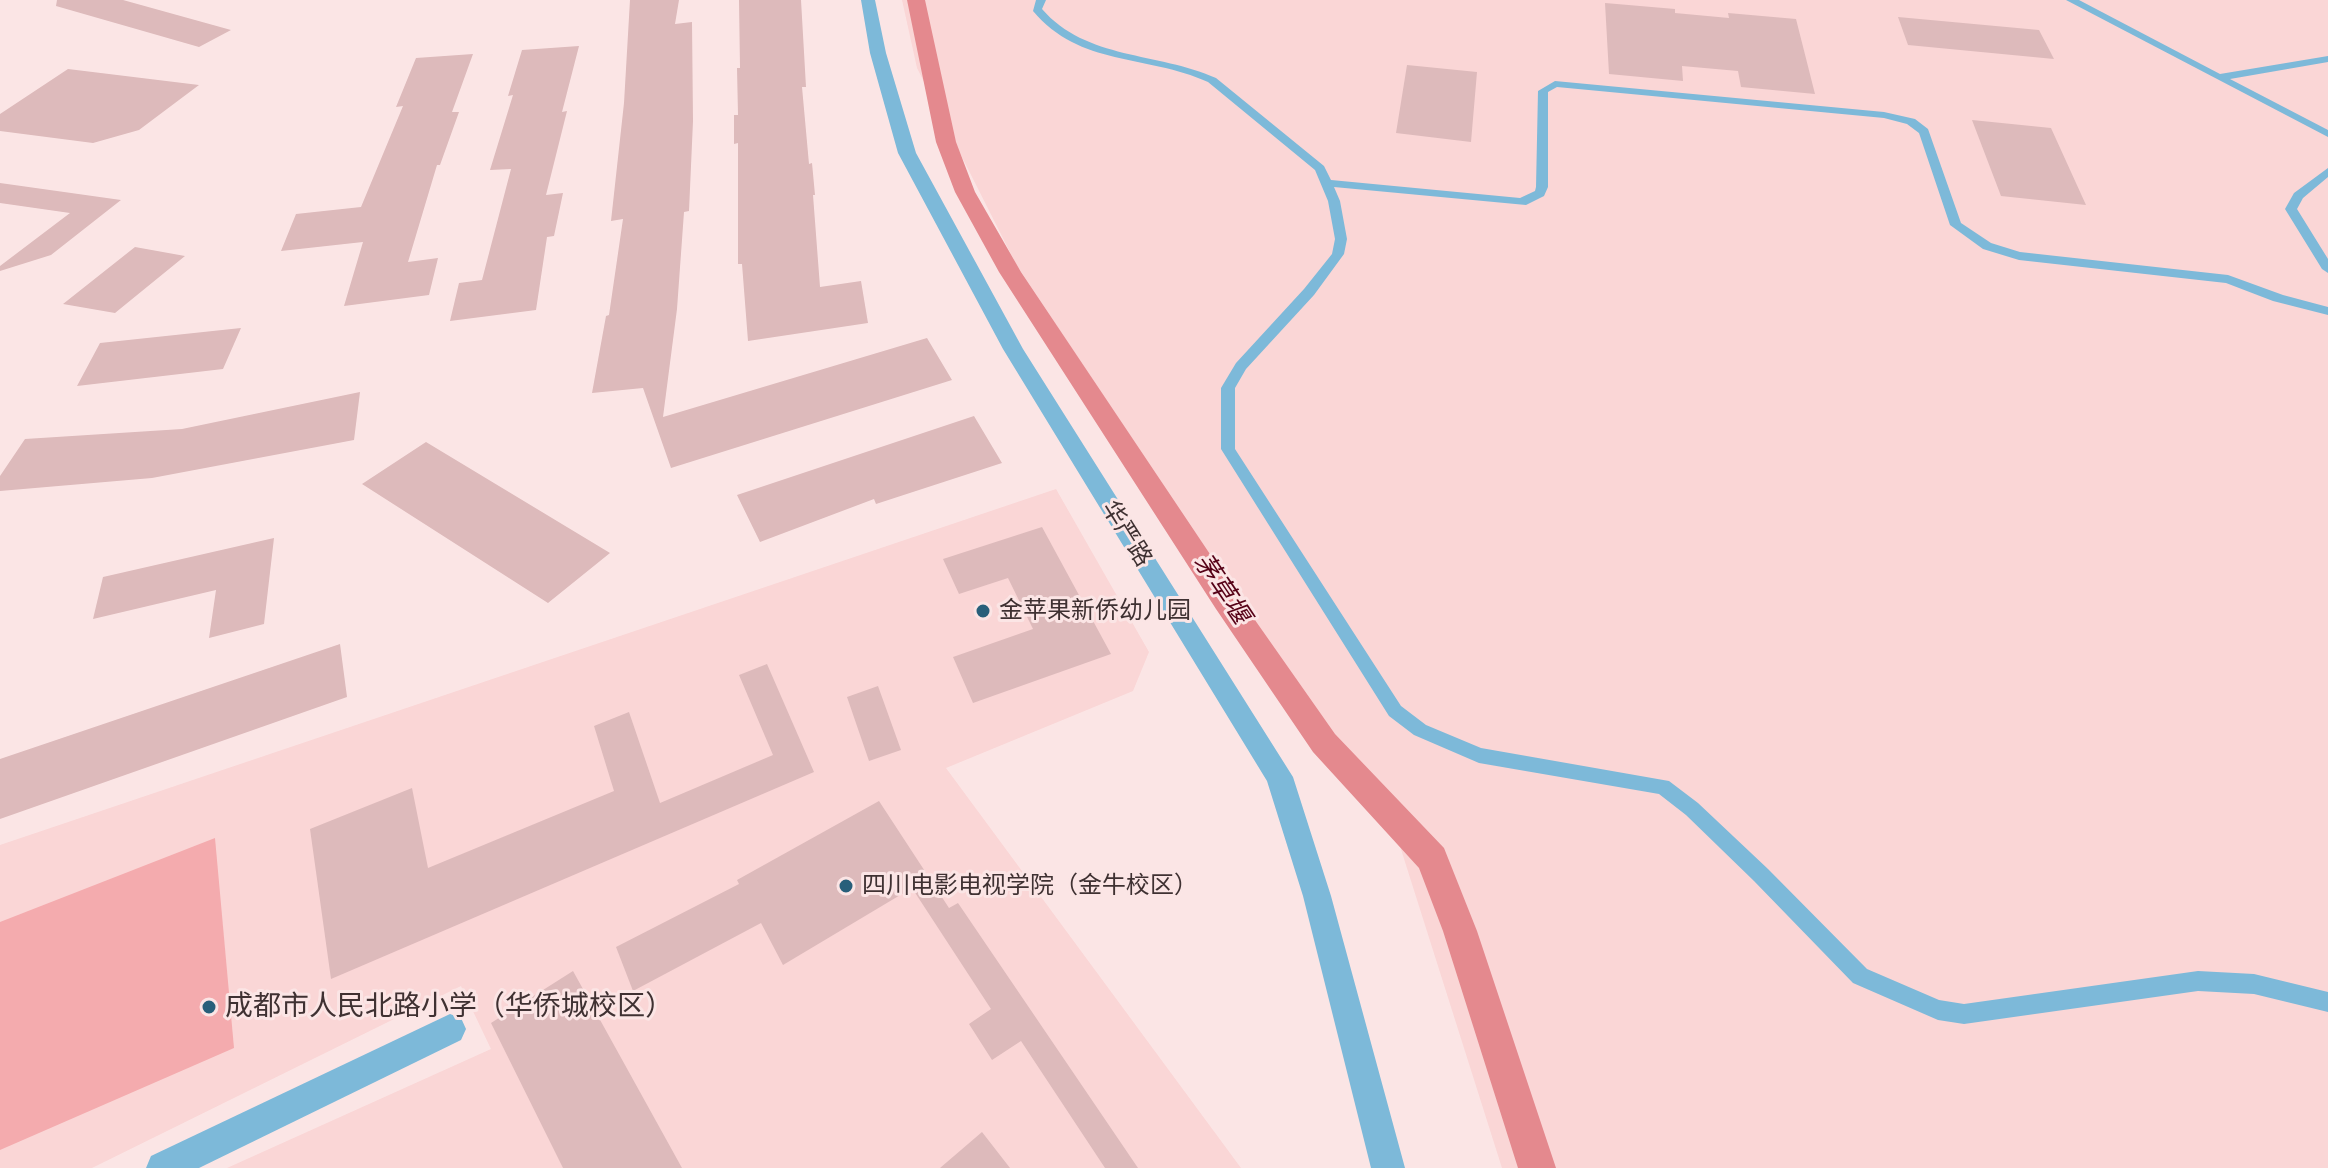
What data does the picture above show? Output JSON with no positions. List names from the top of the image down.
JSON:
{
  "streets": {
    "street": ["华严路"]
  },
  "water": ["茅草堰"],
  "places": ["金苹果新侨幼儿园", "四川电影电视学院（金牛校区）", "成都市人民北路小学（华侨城校区）"]
}
